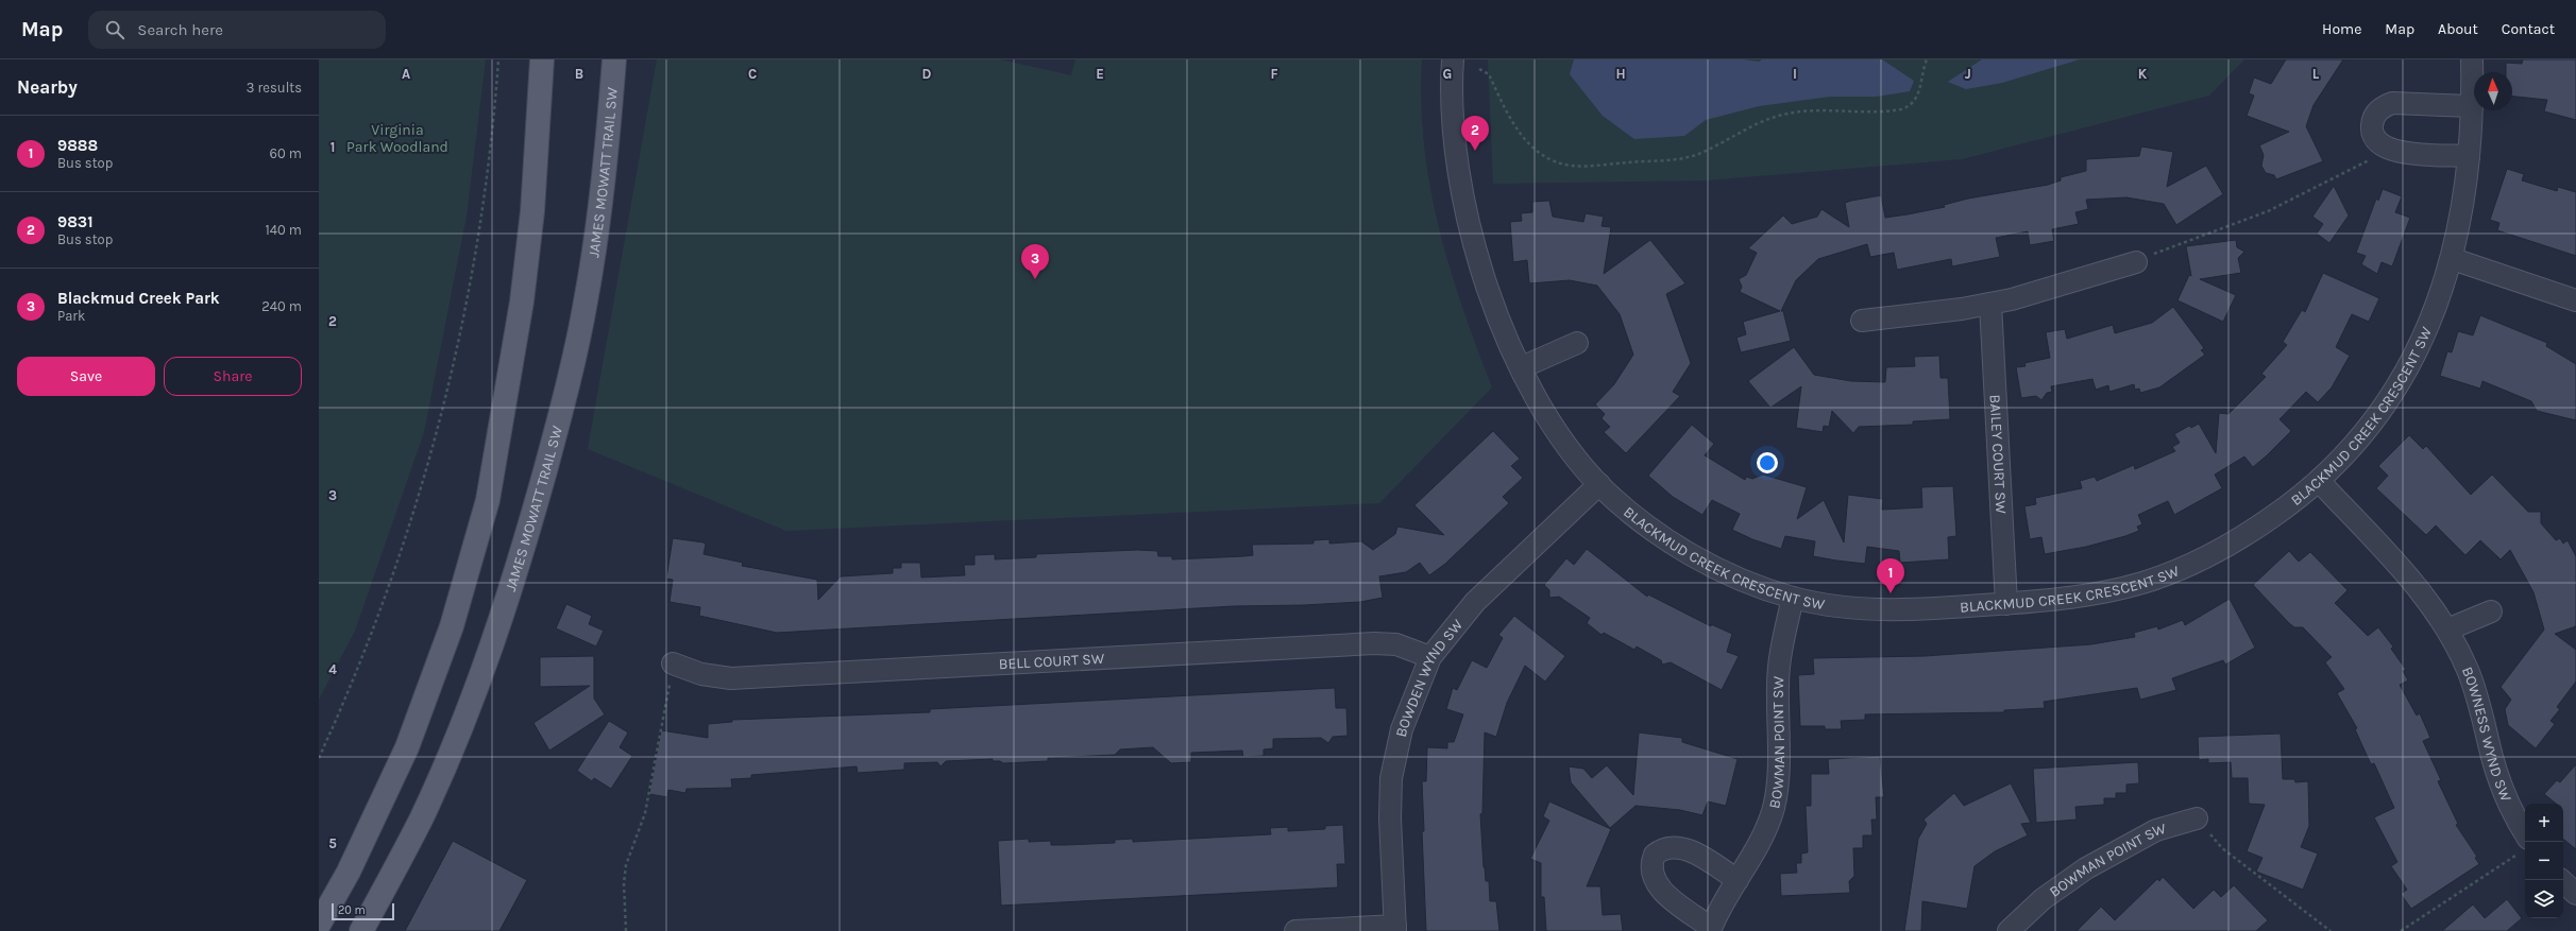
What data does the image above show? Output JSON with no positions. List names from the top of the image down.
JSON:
{
  "streets": {
    "main road": ["JAMES MOWATT TRAIL SW"],
    "street": [
      "BLACKMUD CREEK CRESCENT SW",
      "BAILEY COURT SW",
      "BELL COURT SW",
      "BOWDEN WYND SW",
      "BOWNESS WYND SW",
      "BOWMAN POINT SW"
    ]
  },
  "crossings": [
    ["BLACKMUD CREEK CRESCENT SW", "BAILEY COURT SW"],
    ["BLACKMUD CREEK CRESCENT SW", "BOWDEN WYND SW"],
    ["BLACKMUD CREEK CRESCENT SW", "BOWNESS WYND SW"],
    ["BLACKMUD CREEK CRESCENT SW", "BOWMAN POINT SW"],
    ["BELL COURT SW", "BOWDEN WYND SW"]
  ],
  "parks": ["Virginia Park Woodland"],
  "scale_bar": "20 m",
  "north": "top",
  "page": {
    "header": "Map",
    "search": "Search here",
    "nav": [
      "Home",
      "Map",
      "About",
      "Contact"
    ],
    "heading": ["Nearby", "3 results"],
    "list": [
      {
        "mark": "1",
        "name": "9888",
        "note": "Bus stop",
        "value": "60 m"
      },
      {
        "mark": "2",
        "name": "9831",
        "note": "Bus stop",
        "value": "140 m"
      },
      {
        "mark": "3",
        "name": "Blackmud Creek Park",
        "note": "Park",
        "value": "240 m"
      }
    ],
    "pins": ["2", "3", "1"],
    "buttons": ["Save", "Share"],
    "map_buttons": ["+", "−"],
    "scale": "20 m"
  },
  "grid": {
    "columns": [
      "A",
      "B",
      "C",
      "D",
      "E",
      "F",
      "G",
      "H",
      "I",
      "J",
      "K",
      "L"
    ],
    "rows": [
      "1",
      "2",
      "3",
      "4",
      "5"
    ]
  }
}
